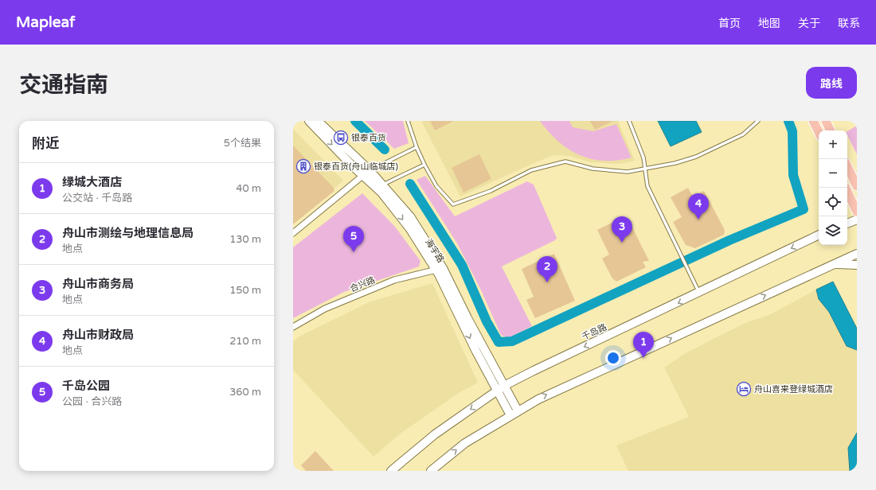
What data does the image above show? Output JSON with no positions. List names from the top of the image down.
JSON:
{
  "streets": {
    "street": ["海宇路", "合兴路", "千岛路"]
  },
  "crossings": [
    ["海宇路", "合兴路"],
    ["海宇路", "千岛路"]
  ],
  "places": {
    "bus stop": ["银泰百货"],
    "building": ["银泰百货(舟山临城店)"],
    "hotel": ["舟山喜来登绿城酒店"]
  },
  "page": {
    "header": "Mapleaf",
    "nav": [
      "首页",
      "地图",
      "关于",
      "联系"
    ],
    "title": "交通指南",
    "buttons": "路线",
    "heading": ["附近", "5个结果"],
    "map_buttons": ["+", "−"],
    "list": [
      {
        "mark": "1",
        "name": "绿城大酒店",
        "note": "公交站 · 千岛路",
        "value": "40 m"
      },
      {
        "mark": "2",
        "name": "舟山市测绘与地理信息局",
        "note": "地点",
        "value": "130 m"
      },
      {
        "mark": "3",
        "name": "舟山市商务局",
        "note": "地点",
        "value": "150 m"
      },
      {
        "mark": "4",
        "name": "舟山市财政局",
        "note": "地点",
        "value": "210 m"
      },
      {
        "mark": "5",
        "name": "千岛公园",
        "note": "公园 · 合兴路",
        "value": "360 m"
      }
    ],
    "pins": [
      "4",
      "3",
      "5",
      "2",
      "1"
    ]
  }
}
